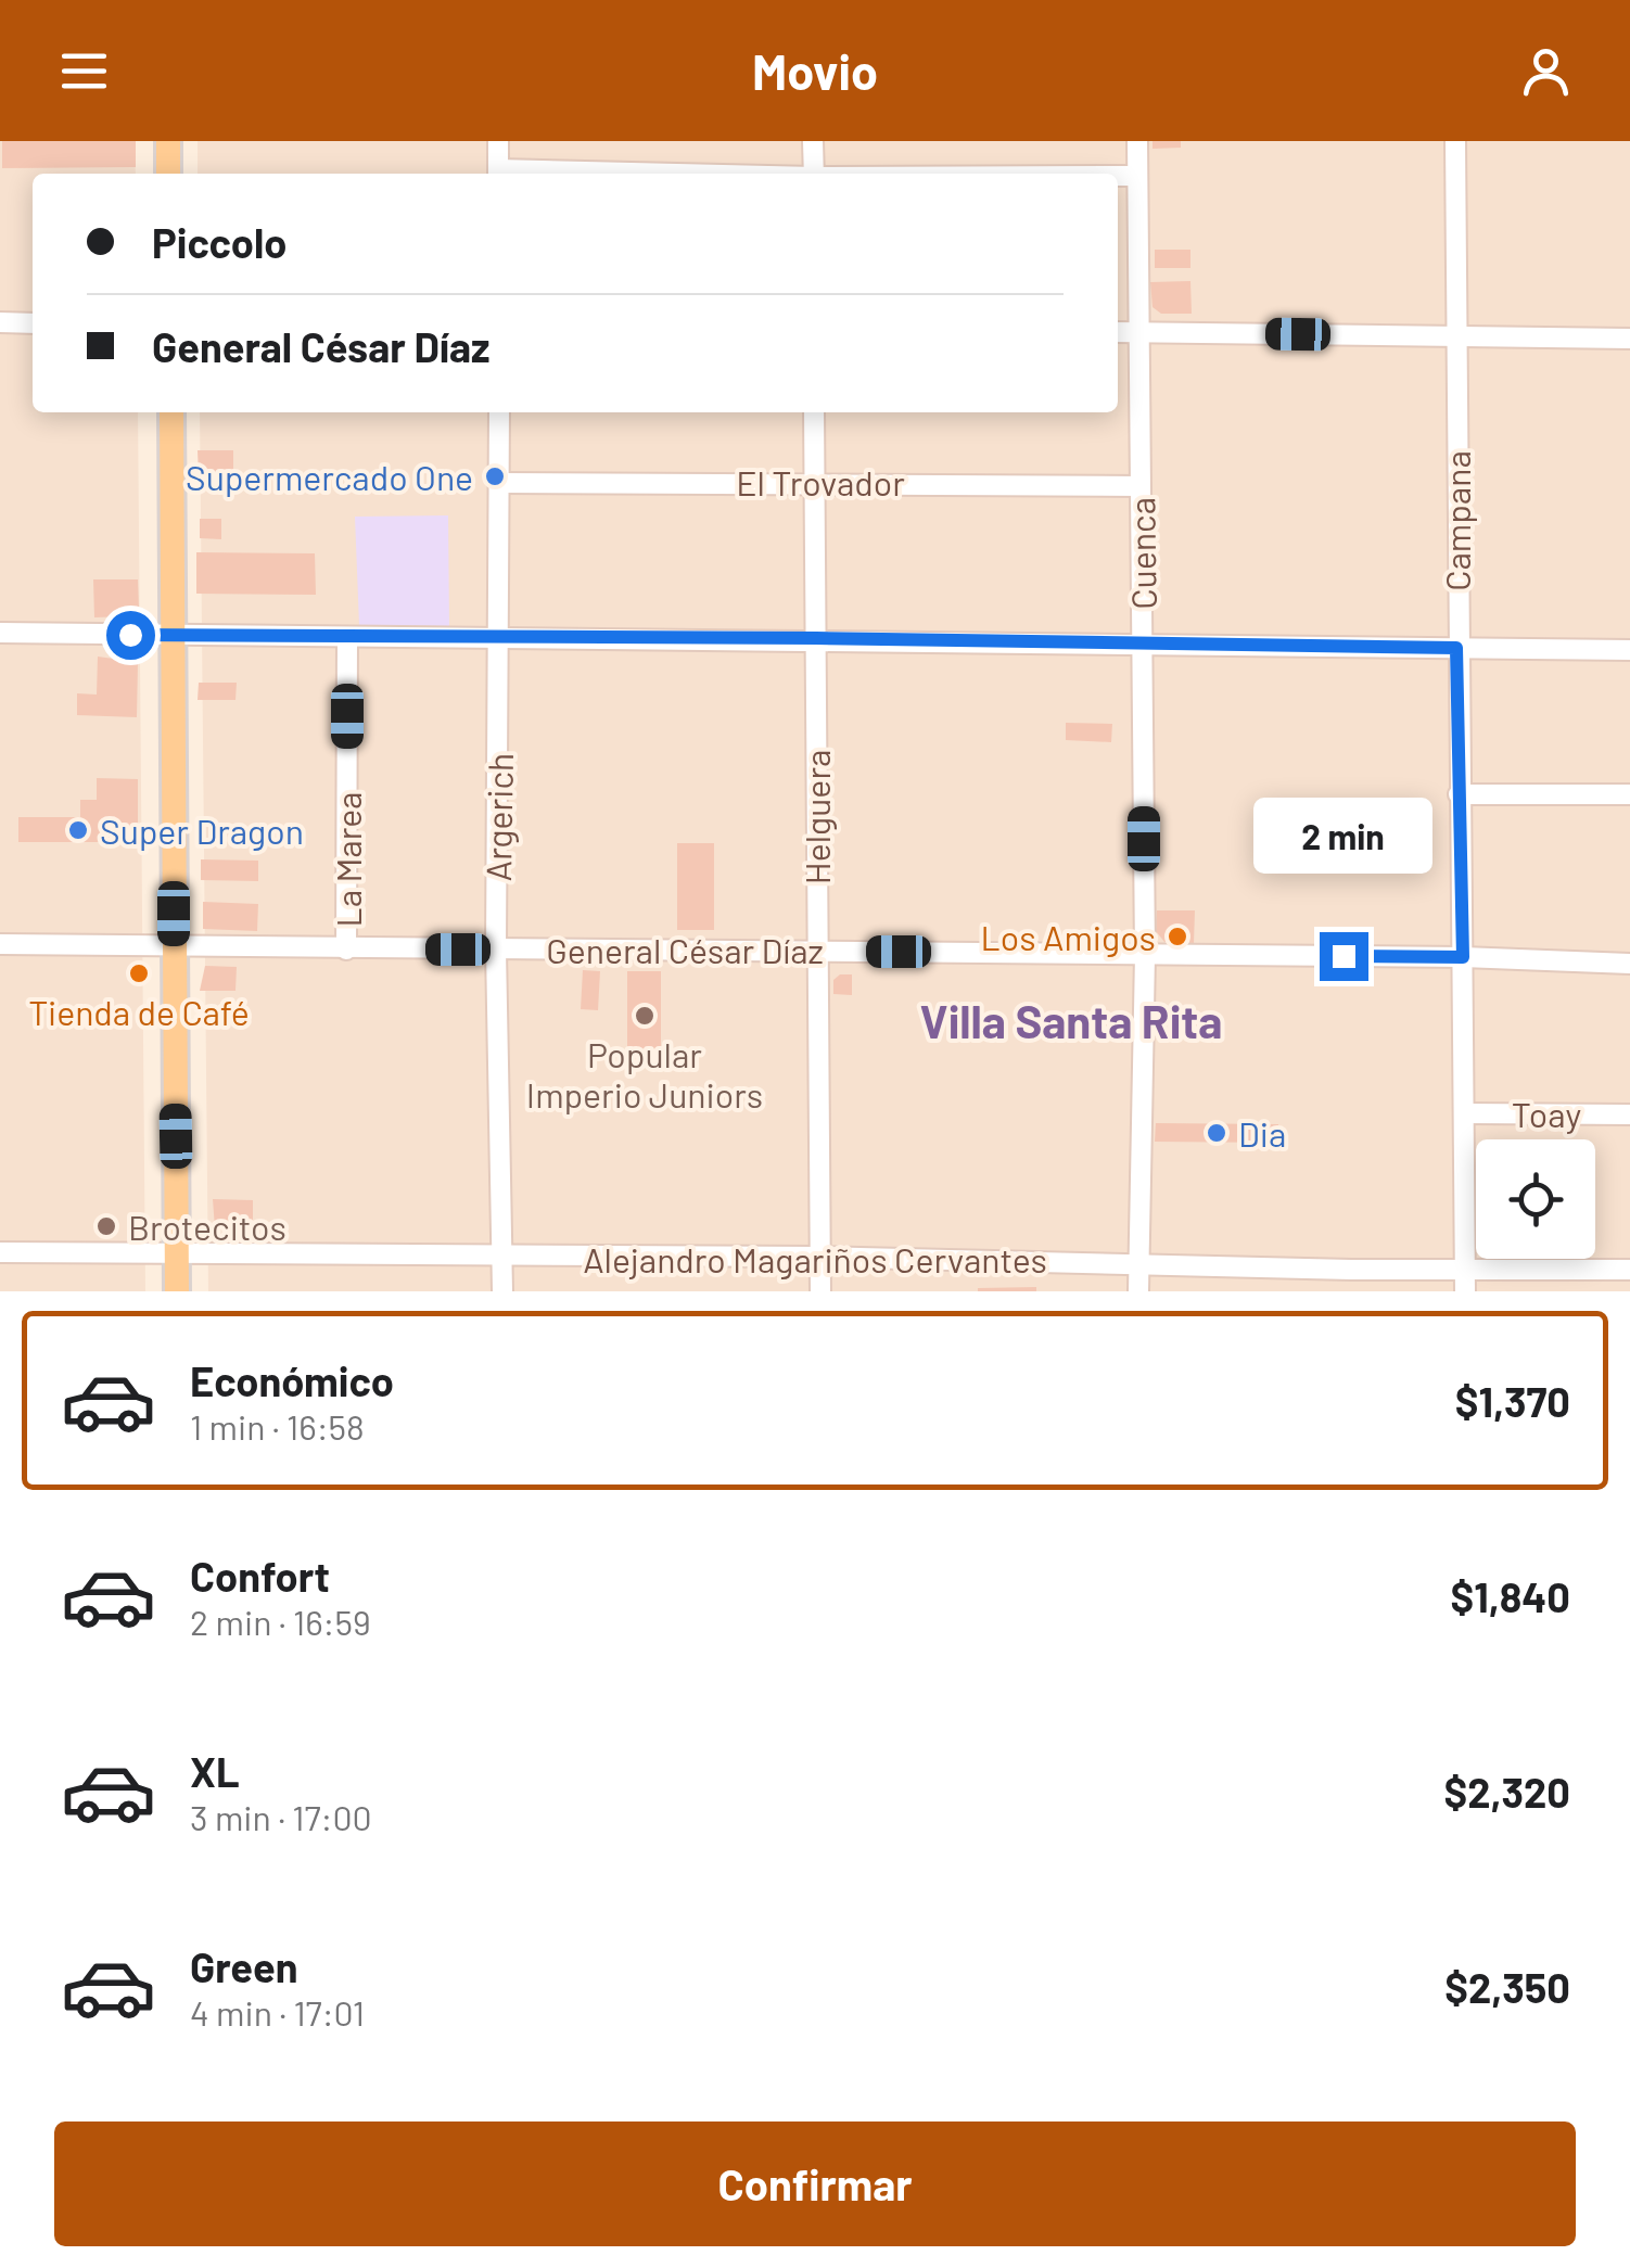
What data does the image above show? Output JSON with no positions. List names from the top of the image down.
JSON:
{
  "streets": {
    "street": [
      "El Trovador",
      "Campana",
      "Cuenca",
      "Argerich",
      "Helguera",
      "La Marea",
      "General César Díaz",
      "Toay",
      "Alejandro Magariños Cervantes"
    ]
  },
  "crossings": [
    ["El Trovador", "Cuenca"],
    ["El Trovador", "Argerich"],
    ["El Trovador", "Helguera"],
    ["Campana", "General César Díaz"],
    ["Campana", "Toay"],
    ["Campana", "Alejandro Magariños Cervantes"],
    ["Cuenca", "General César Díaz"],
    ["Cuenca", "Alejandro Magariños Cervantes"],
    ["Argerich", "General César Díaz"],
    ["Argerich", "Alejandro Magariños Cervantes"],
    ["Helguera", "General César Díaz"],
    ["Helguera", "Alejandro Magariños Cervantes"],
    ["La Marea", "General César Díaz"]
  ],
  "districts": ["Villa Santa Rita"],
  "places": [
    "Supermercado One",
    "Super Dragon",
    "Los Amigos",
    "Tienda de Café",
    "Popular Imperio Juniors",
    "Dia",
    "Brotecitos"
  ],
  "page": {
    "header": "Movio",
    "banner": ["Piccolo", "General César Díaz"],
    "bubble": "2 min",
    "list": [
      {
        "name": "Económico",
        "note": "1 min · 16:58",
        "value": "$1,370"
      },
      {
        "name": "Confort",
        "note": "2 min · 16:59",
        "value": "$1,840"
      },
      {
        "name": "XL",
        "note": "3 min · 17:00",
        "value": "$2,320"
      },
      {
        "name": "Green",
        "note": "4 min · 17:01",
        "value": "$2,350"
      }
    ],
    "buttons": "Confirmar"
  }
}
